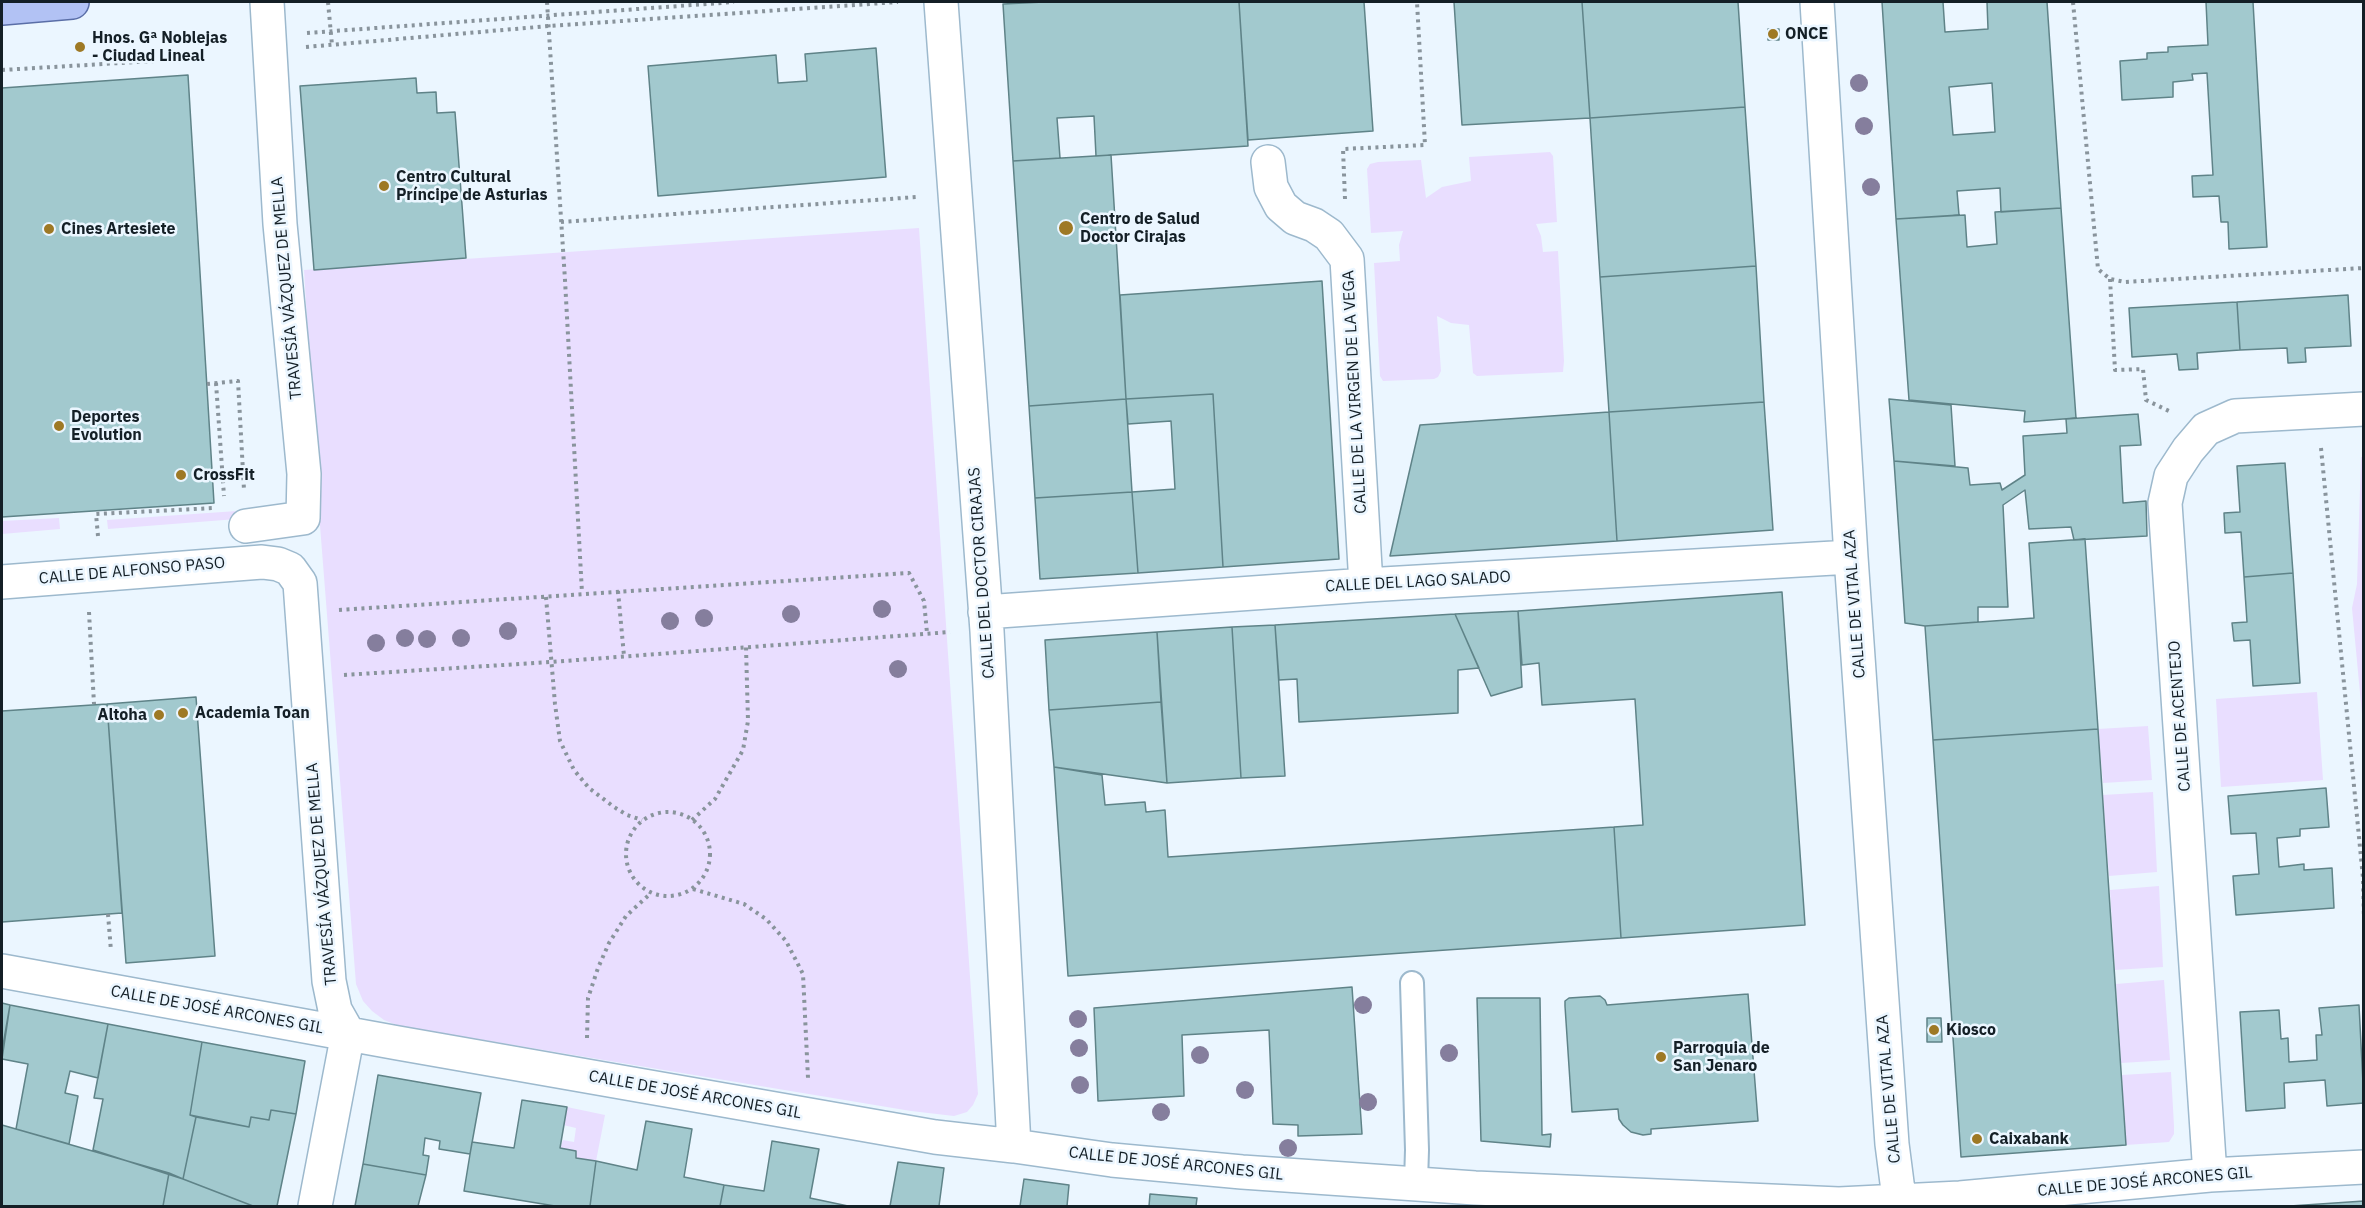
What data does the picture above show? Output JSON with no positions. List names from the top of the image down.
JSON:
{
  "streets": {
    "street": [
      "TRAVESÍA VÁZQUEZ DE MELLA",
      "CALLE DE LA VIRGEN DE LA VEGA",
      "CALLE DE ALFONSO PASO",
      "CALLE DEL DOCTOR CIRAJAS",
      "CALLE DEL LAGO SALADO",
      "CALLE DE VITAL AZA",
      "CALLE DE ACENTEJO",
      "CALLE DE JOSÉ ARCONES GIL"
    ]
  },
  "crossings": [
    ["TRAVESÍA VÁZQUEZ DE MELLA", "CALLE DE ALFONSO PASO"],
    ["TRAVESÍA VÁZQUEZ DE MELLA", "CALLE DE JOSÉ ARCONES GIL"],
    ["CALLE DE LA VIRGEN DE LA VEGA", "CALLE DEL LAGO SALADO"],
    ["CALLE DEL DOCTOR CIRAJAS", "CALLE DEL LAGO SALADO"],
    ["CALLE DEL DOCTOR CIRAJAS", "CALLE DE JOSÉ ARCONES GIL"],
    ["CALLE DEL LAGO SALADO", "CALLE DE VITAL AZA"],
    ["CALLE DE VITAL AZA", "CALLE DE JOSÉ ARCONES GIL"],
    ["CALLE DE ACENTEJO", "CALLE DE JOSÉ ARCONES GIL"]
  ],
  "places": [
    "ONCE",
    "Hnos. Gª Noblejas - Ciudad Lineal",
    "Centro Cultural Príncipe de Asturias",
    "Centro de Salud Doctor Cirajas",
    "Cines Artesiete",
    "Deportes Evolution",
    "CrossFit",
    "Academia Toan",
    "Altoha",
    "Kiosco",
    "Parroquia de San Jenaro",
    "Caixabank"
  ]
}
